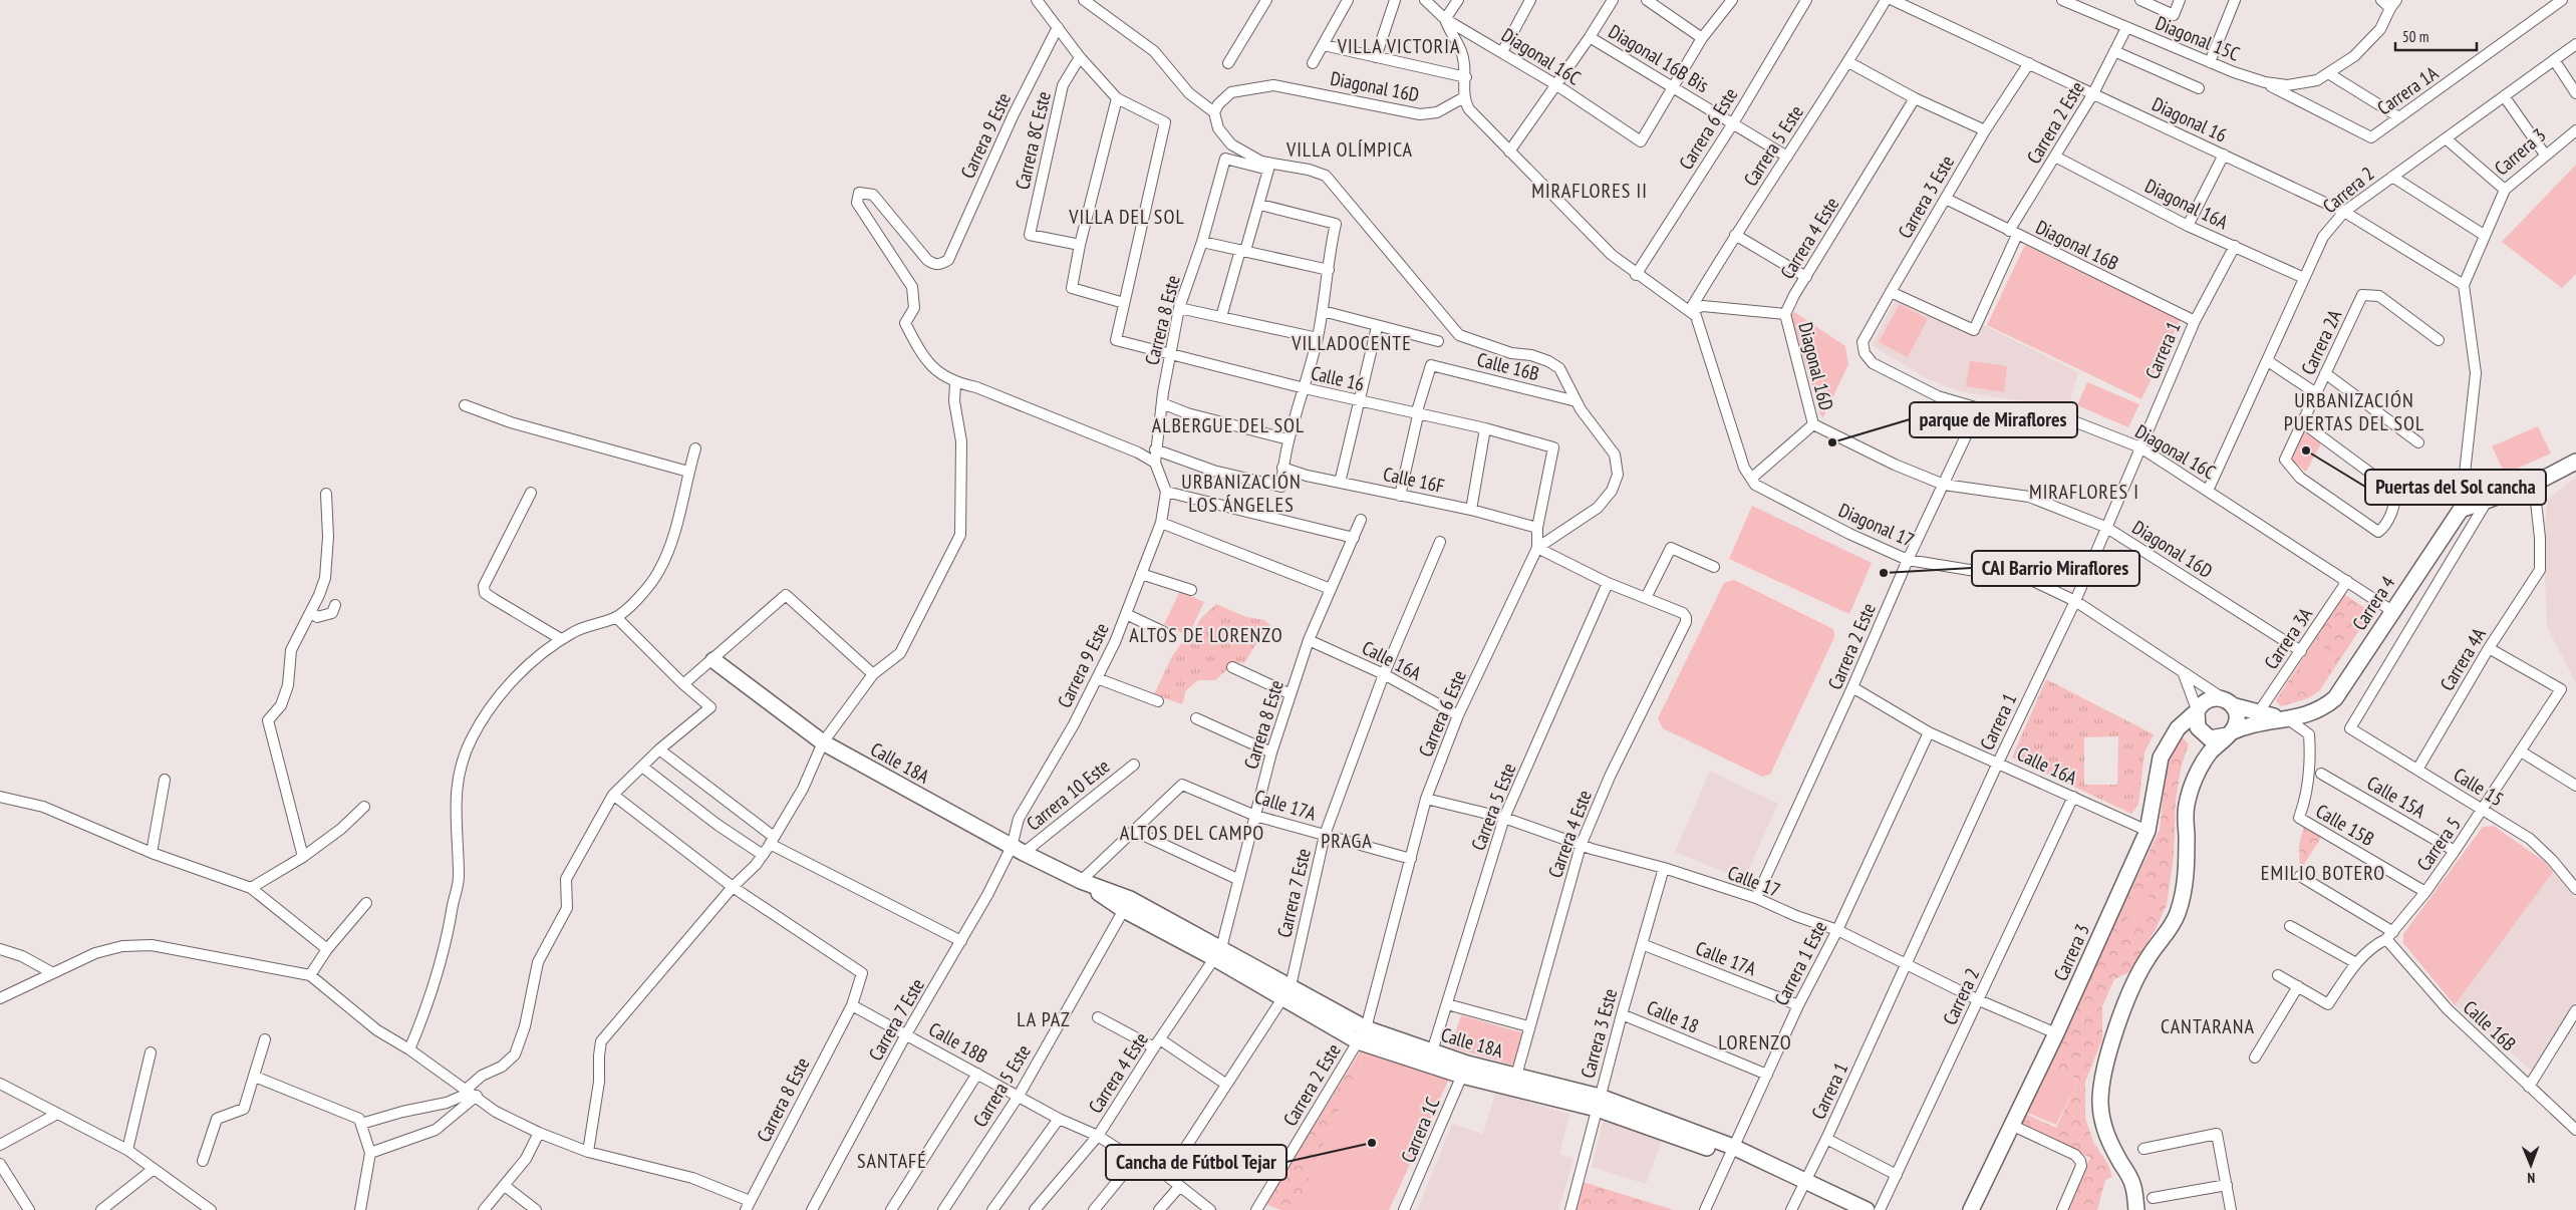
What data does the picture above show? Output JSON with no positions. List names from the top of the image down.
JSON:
{
  "streets": {
    "street": [
      "Diagonal 15C",
      "Diagonal 16C",
      "Diagonal 16B Bis",
      "Diagonal 16D",
      "Carrera 1A",
      "Diagonal 16",
      "Carrera 2 Este",
      "Carrera 6 Este",
      "Carrera 9 Este",
      "Carrera 8C Este",
      "Carrera 5 Este",
      "Carrera 3",
      "Carrera 2",
      "Carrera 3 Este",
      "Diagonal 16A",
      "Carrera 4 Este",
      "Diagonal 16B",
      "Carrera 8 Este",
      "Carrera 2A",
      "Carrera 1",
      "Calle 16B",
      "Calle 16",
      "Calle 16F",
      "Diagonal 17",
      "Carrera 4",
      "Carrera 3A",
      "Carrera 4A",
      "Calle 16A",
      "Calle 18A",
      "Calle 15",
      "Carrera 10 Este",
      "Calle 15A",
      "Calle 17A",
      "Calle 15B",
      "Carrera 5",
      "Calle 17",
      "Carrera 7 Este",
      "Carrera 1 Este",
      "Calle 18",
      "Calle 18B",
      "Carrera 1C"
    ]
  },
  "crossings": [
    ["Diagonal 15C", "Carrera 1A"],
    ["Diagonal 15C", "Carrera 2 Este"],
    ["Diagonal 16C", "Diagonal 16B Bis"],
    ["Diagonal 16C", "Carrera 2 Este"],
    ["Diagonal 16C", "Carrera 2"],
    ["Diagonal 16C", "Carrera 3 Este"],
    ["Diagonal 16C", "Carrera 1"],
    ["Diagonal 16C", "Carrera 4"],
    ["Diagonal 16C", "Carrera 3A"],
    ["Diagonal 16B Bis", "Carrera 6 Este"],
    ["Diagonal 16B Bis", "Carrera 5 Este"],
    ["Diagonal 16D", "Carrera 2 Este"],
    ["Diagonal 16D", "Carrera 4 Este"],
    ["Diagonal 16D", "Carrera 1"],
    ["Diagonal 16D", "Carrera 3A"],
    ["Diagonal 16", "Carrera 2 Este"],
    ["Diagonal 16", "Carrera 2"],
    ["Diagonal 16", "Carrera 3 Este"],
    ["Carrera 2 Este", "Carrera 6 Este"],
    ["Carrera 2 Este", "Carrera 3 Este"],
    ["Carrera 2 Este", "Diagonal 16A"],
    ["Carrera 2 Este", "Diagonal 16B"],
    ["Carrera 2 Este", "Diagonal 17"],
    ["Carrera 2 Este", "Calle 16A"],
    ["Carrera 2 Este", "Calle 18A"],
    ["Carrera 2 Este", "Calle 17"],
    ["Carrera 6 Este", "Calle 16A"],
    ["Carrera 6 Este", "Calle 18A"],
    ["Carrera 6 Este", "Calle 17A"],
    ["Carrera 6 Este", "Calle 17"],
    ["Carrera 9 Este", "Carrera 8 Este"],
    ["Carrera 9 Este", "Calle 18A"],
    ["Carrera 9 Este", "Carrera 10 Este"],
    ["Carrera 9 Este", "Carrera 7 Este"],
    ["Carrera 5 Este", "Calle 18A"],
    ["Carrera 5 Este", "Calle 17"],
    ["Carrera 5 Este", "Calle 18B"],
    ["Carrera 3", "Diagonal 17"],
    ["Carrera 3", "Carrera 4"],
    ["Carrera 3", "Calle 16A"],
    ["Carrera 3", "Calle 17"],
    ["Carrera 2", "Diagonal 16A"],
    ["Carrera 2", "Calle 16A"],
    ["Carrera 2", "Calle 17"],
    ["Carrera 3 Este", "Diagonal 16B"],
    ["Carrera 3 Este", "Calle 18A"],
    ["Carrera 3 Este", "Calle 17A"],
    ["Carrera 3 Este", "Calle 17"],
    ["Carrera 3 Este", "Calle 18"],
    ["Diagonal 16A", "Carrera 1"],
    ["Carrera 4 Este", "Carrera 8 Este"],
    ["Carrera 4 Este", "Calle 18A"],
    ["Carrera 4 Este", "Calle 17"],
    ["Carrera 4 Este", "Calle 18B"],
    ["Diagonal 16B", "Carrera 1"],
    ["Carrera 8 Este", "Calle 16"],
    ["Carrera 8 Este", "Calle 16A"],
    ["Carrera 8 Este", "Calle 18A"],
    ["Carrera 8 Este", "Calle 17A"],
    ["Carrera 8 Este", "Calle 18B"],
    ["Carrera 1", "Diagonal 17"],
    ["Carrera 1", "Calle 16A"],
    ["Carrera 1", "Calle 18A"],
    ["Carrera 1", "Calle 17"],
    ["Calle 16B", "Calle 16"],
    ["Calle 16B", "Carrera 5"],
    ["Calle 16", "Calle 16F"],
    ["Diagonal 17", "Carrera 4"],
    ["Carrera 4", "Carrera 3A"],
    ["Carrera 4", "Calle 15B"],
    ["Carrera 4A", "Calle 15"],
    ["Carrera 4A", "Carrera 5"],
    ["Calle 16A", "Carrera 7 Este"],
    ["Calle 16A", "Carrera 1 Este"],
    ["Calle 18A", "Carrera 10 Este"],
    ["Calle 18A", "Carrera 7 Este"],
    ["Calle 18A", "Carrera 1 Este"],
    ["Calle 18A", "Carrera 1C"],
    ["Calle 15", "Carrera 5"],
    ["Carrera 10 Este", "Carrera 7 Este"],
    ["Calle 15A", "Carrera 5"],
    ["Calle 17A", "Carrera 7 Este"],
    ["Calle 17A", "Carrera 1 Este"],
    ["Calle 15B", "Carrera 5"],
    ["Calle 17", "Carrera 1 Este"],
    ["Carrera 7 Este", "Calle 18B"],
    ["Carrera 1 Este", "Calle 18"]
  ],
  "districts": [
    "VILLA VICTORIA",
    "VILLA OLÍMPICA",
    "MIRAFLORES II",
    "VILLA DEL SOL",
    "VILLADOCENTE",
    "URBANIZACIÓN PUERTAS DEL SOL",
    "ALBERGUE DEL SOL",
    "URBANIZACIÓN LOS ÁNGELES",
    "MIRAFLORES I",
    "ALTOS DE LORENZO",
    "ALTOS DEL CAMPO",
    "PRAGA",
    "EMILIO BOTERO",
    "LA PAZ",
    "CANTARANA",
    "LORENZO",
    "SANTAFÉ"
  ],
  "places": [
    "parque de Miraflores",
    "Puertas del Sol cancha",
    "CAI Barrio Miraflores",
    "Cancha de Fútbol Tejar"
  ],
  "scale_bar": "50 m",
  "north": "bottom"
}
